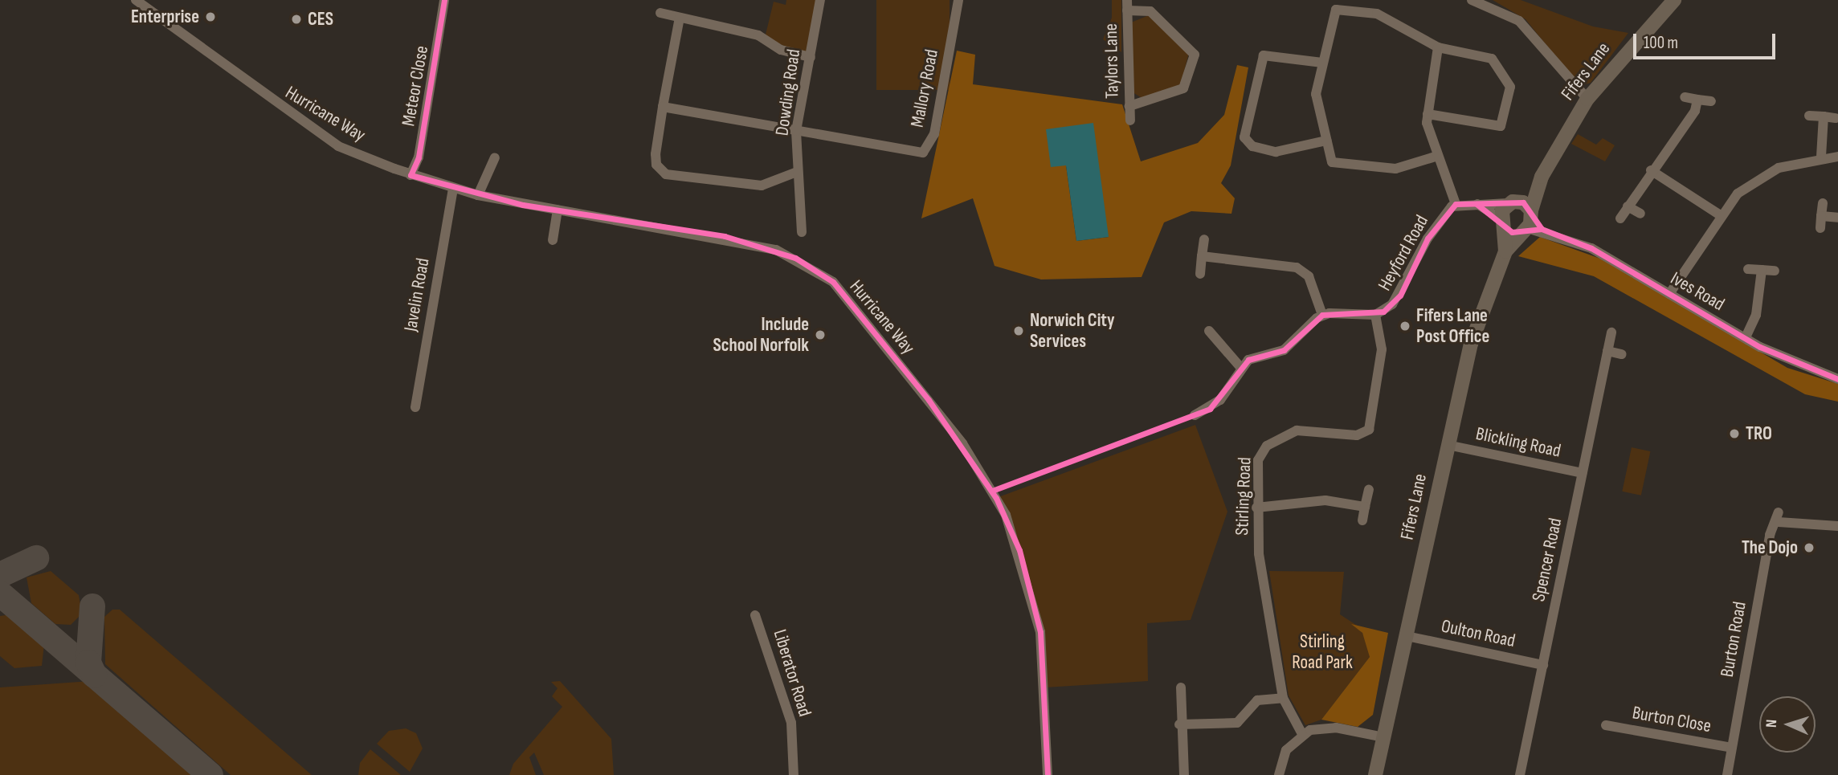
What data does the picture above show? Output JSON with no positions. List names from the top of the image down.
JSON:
{
  "streets": {
    "street": [
      "Taylors Lane",
      "Fifers Lane",
      "Meteor Close",
      "Mallory Road",
      "Dowding Road",
      "Hurricane Way",
      "Heyford Road",
      "Ives Road",
      "Javelin Road",
      "Blickling Road",
      "Stirling Road",
      "Spencer Road",
      "Oulton Road",
      "Burton Road",
      "Liberator Road",
      "Burton Close"
    ]
  },
  "crossings": [
    ["Fifers Lane", "Ives Road"],
    ["Fifers Lane", "Blickling Road"],
    ["Fifers Lane", "Oulton Road"],
    ["Meteor Close", "Hurricane Way"],
    ["Mallory Road", "Dowding Road"],
    ["Hurricane Way", "Javelin Road"],
    ["Heyford Road", "Stirling Road"],
    ["Blickling Road", "Spencer Road"],
    ["Spencer Road", "Oulton Road"],
    ["Burton Road", "Burton Close"]
  ],
  "parks": ["Stirling Road Park"],
  "places": [
    "Enterprise",
    "CES",
    "Fifers Lane Post Office",
    "Norwich City Services",
    "Include School Norfolk",
    "TRO",
    "The Dojo"
  ],
  "scale_bar": "100 m",
  "north": "left"
}
